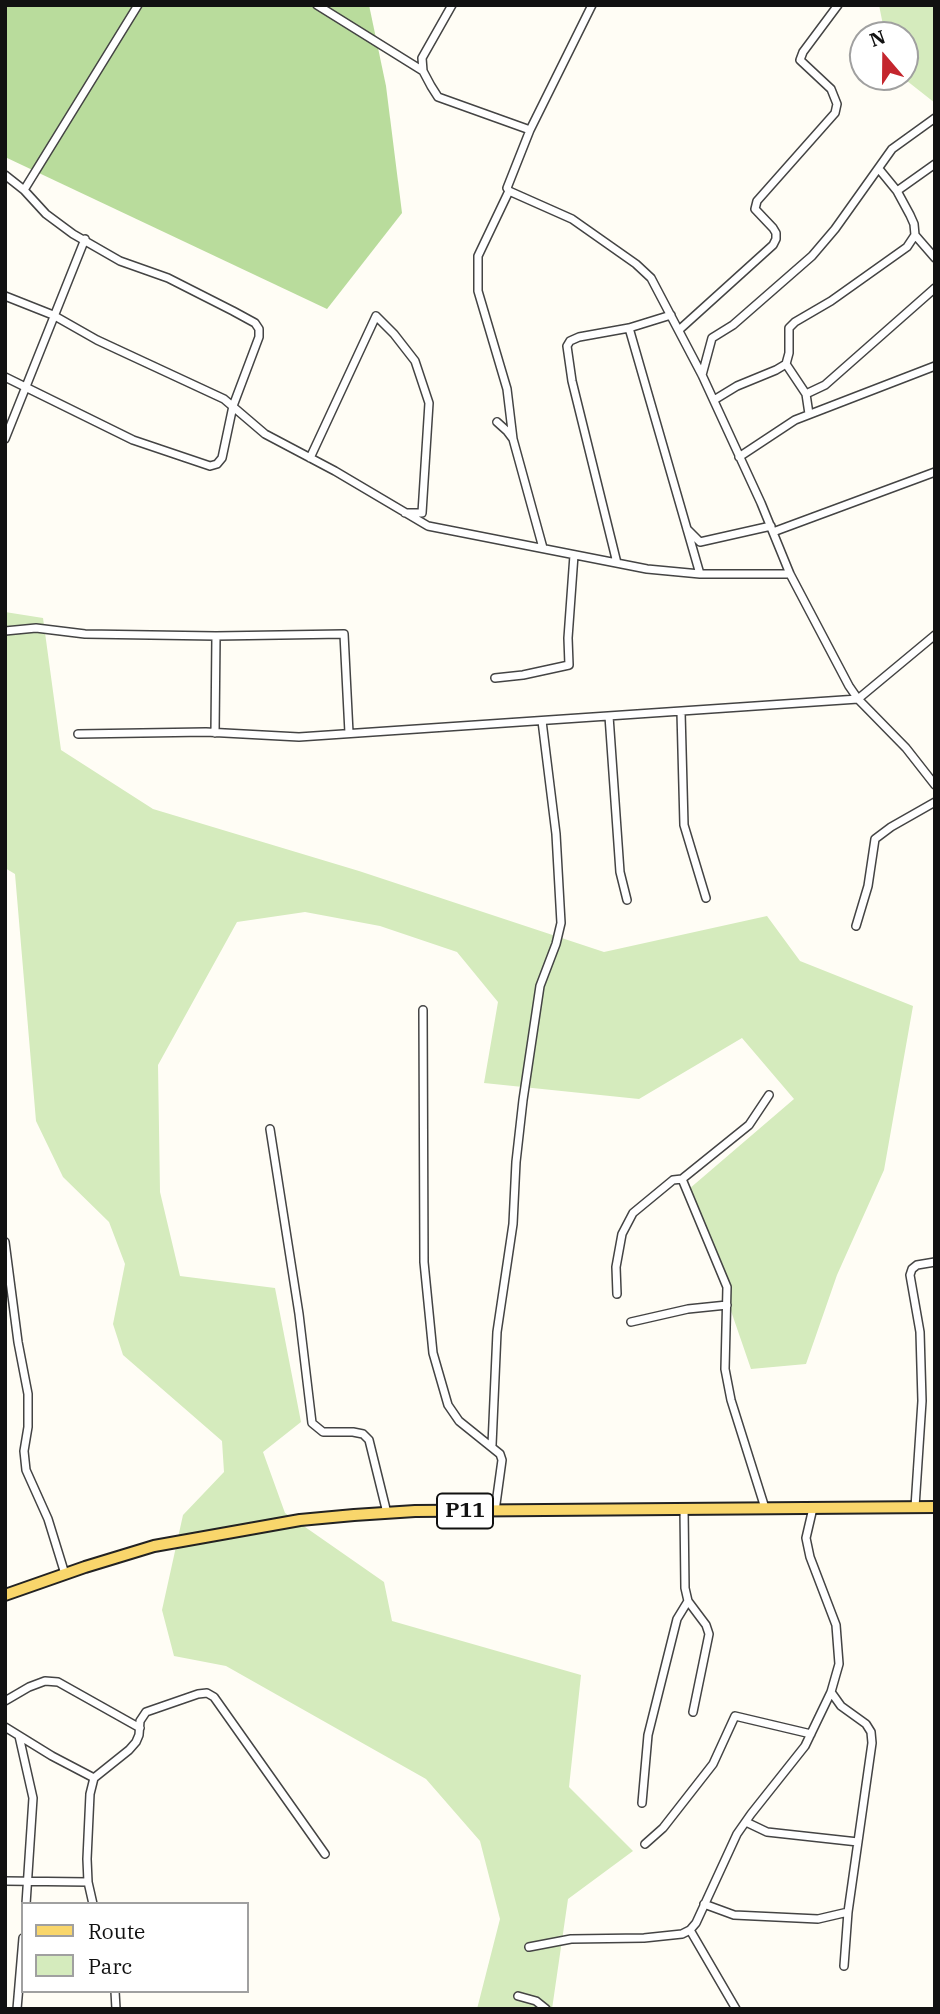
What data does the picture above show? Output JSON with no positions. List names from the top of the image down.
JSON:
{
  "streets": {
    "main road": ["P11"]
  },
  "legend": ["Route", "Parc"],
  "north": "top"
}
